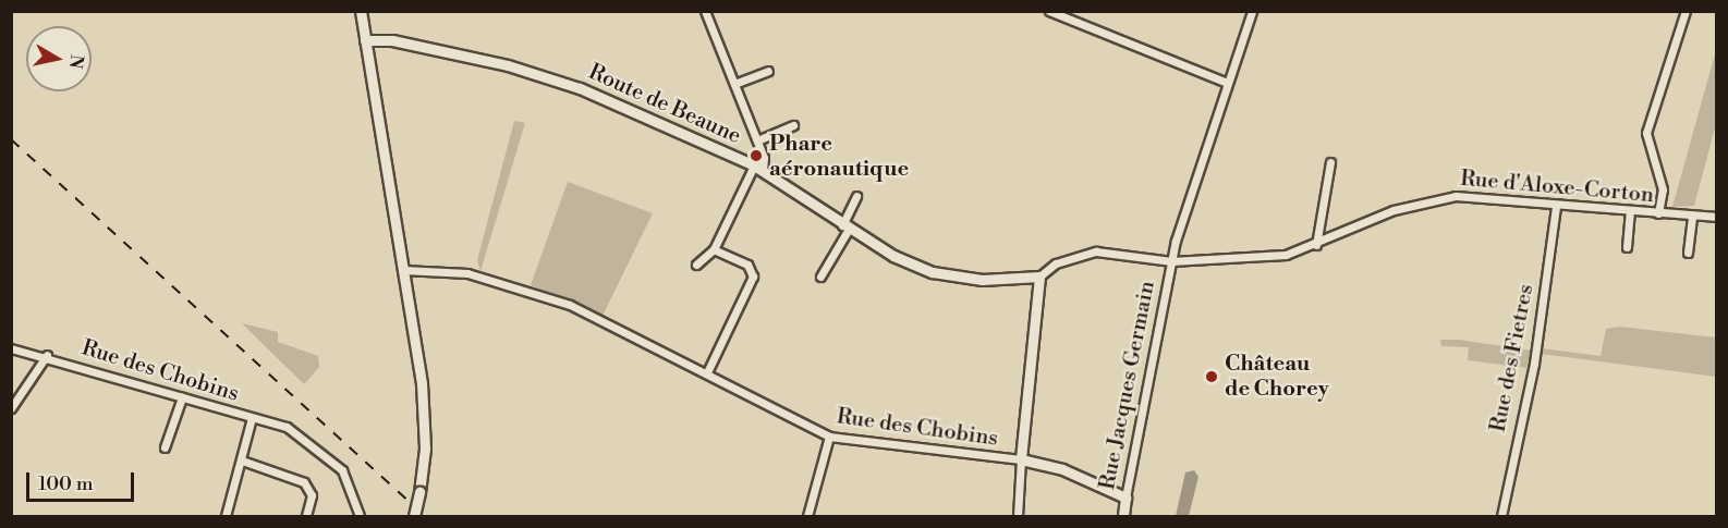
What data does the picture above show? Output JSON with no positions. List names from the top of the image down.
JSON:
{
  "streets": {
    "street": [
      "Route de Beaune",
      "Rue d'Aloxe-Corton",
      "Rue des Fietres",
      "Rue des Chobins",
      "Rue Jacques Germain"
    ]
  },
  "crossings": [
    ["Route de Beaune", "Rue d'Aloxe-Corton"],
    ["Rue d'Aloxe-Corton", "Rue des Fietres"],
    ["Rue d'Aloxe-Corton", "Rue Jacques Germain"]
  ],
  "places": ["Phare aéronautique", "Château de Chorey"],
  "scale_bar": "100 m",
  "north": "right"
}
